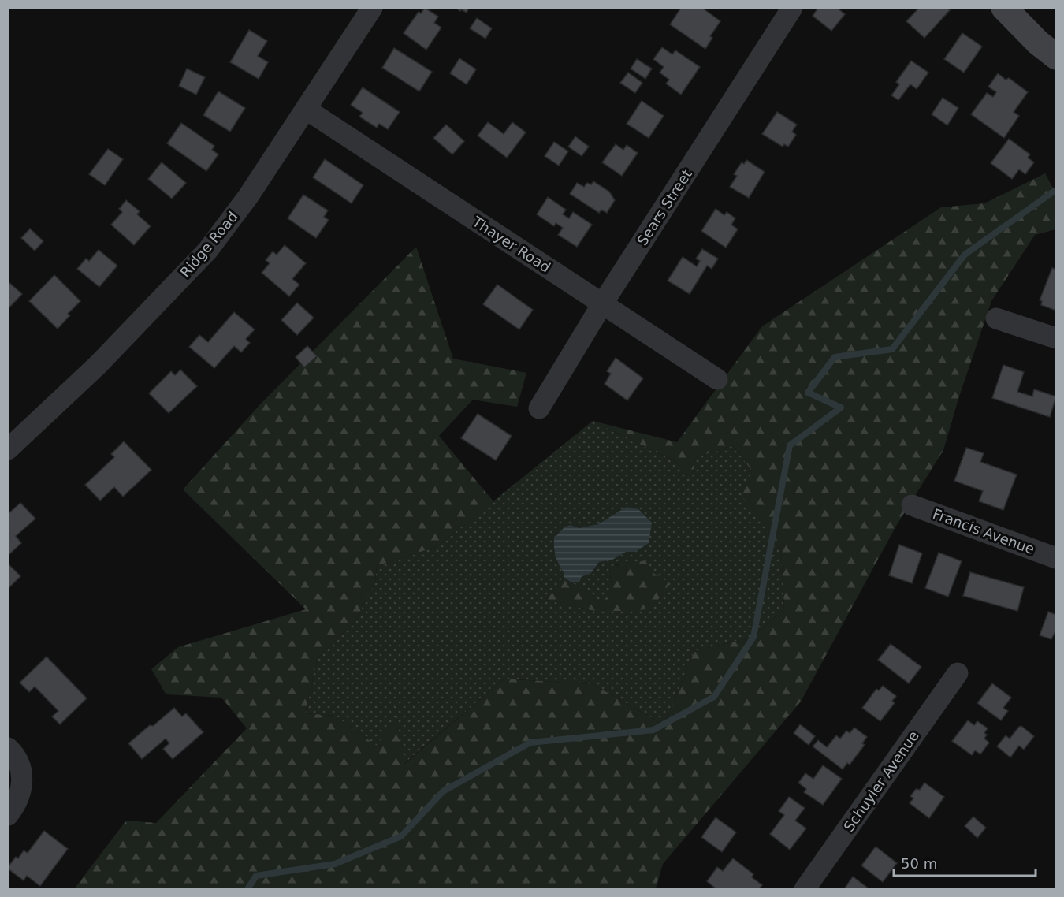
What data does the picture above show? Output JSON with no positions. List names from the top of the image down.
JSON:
{
  "streets": {
    "street": [
      "Sears Street",
      "Ridge Road",
      "Thayer Road",
      "Francis Avenue",
      "Schuyler Avenue"
    ]
  },
  "crossings": [
    ["Sears Street", "Thayer Road"],
    ["Ridge Road", "Thayer Road"]
  ],
  "scale_bar": "50 m"
}
